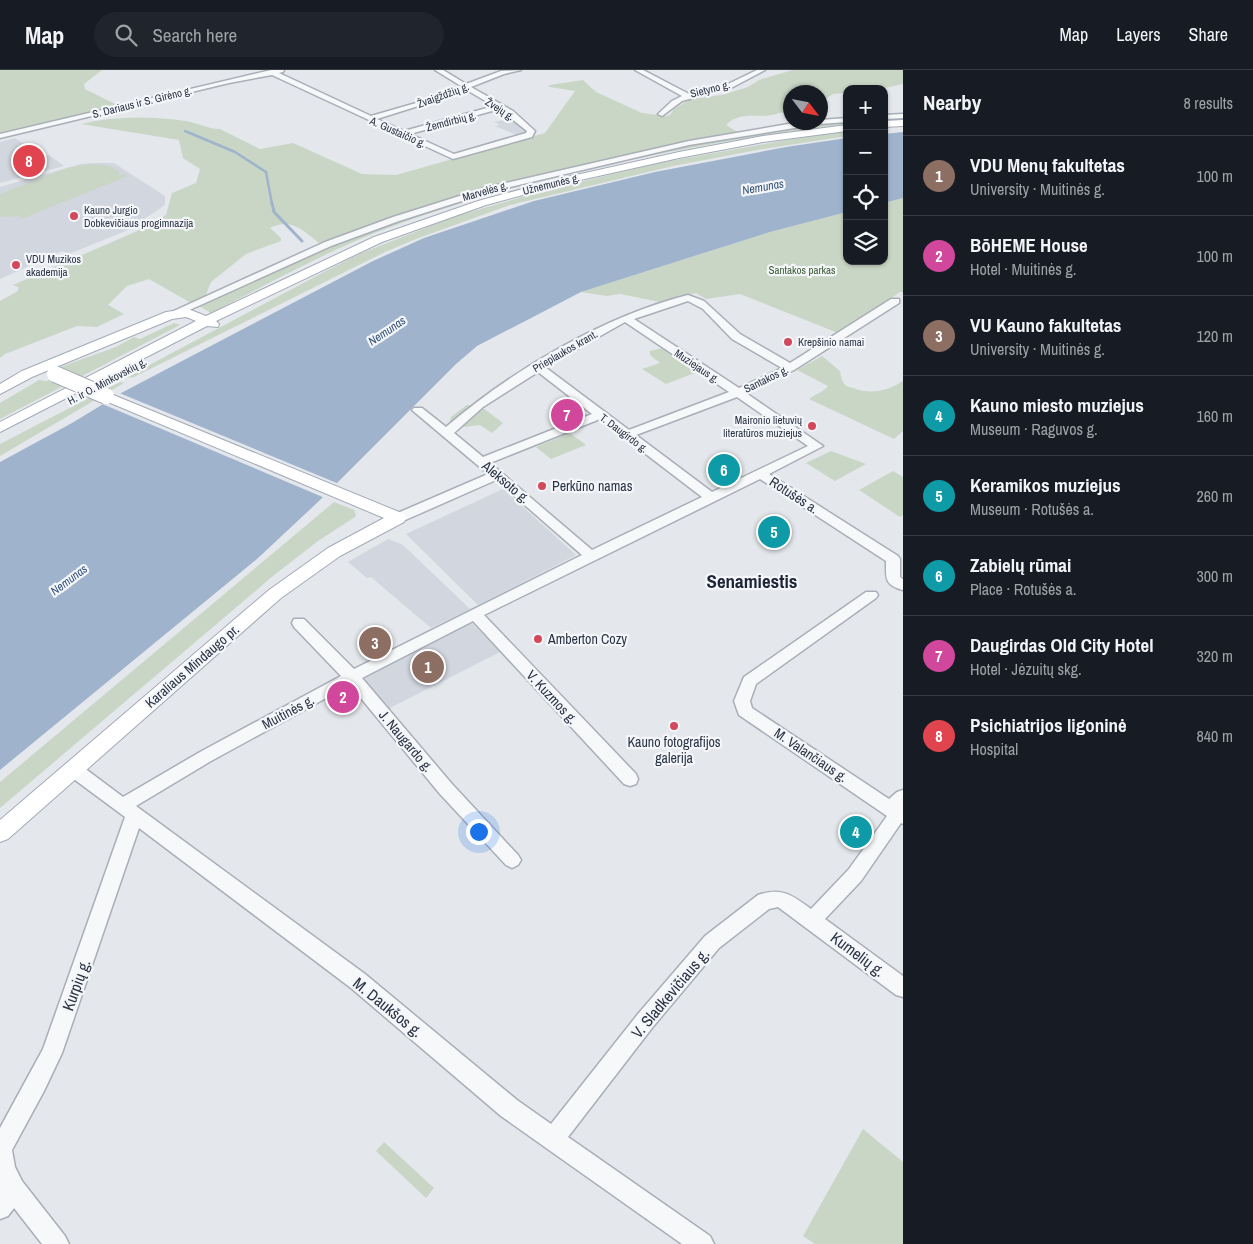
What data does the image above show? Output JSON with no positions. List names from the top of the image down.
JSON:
{
  "streets": {
    "main road": ["Užnemunės g.", "H. ir O. Minkovskių g.", "Karaliaus Mindaugo pr."],
    "street": [
      "Sietyno g.",
      "Žvaigždžių g.",
      "S. Dariaus ir S. Girėno g.",
      "Žvejų g.",
      "Žemdirbių g.",
      "A. Gustaičio g.",
      "Marvelės g.",
      "Prieplaukos krant.",
      "Muziejaus g.",
      "Santakos g.",
      "T. Daugirdo g.",
      "Aleksoto g.",
      "Rotušės a.",
      "V. Kuzmos g.",
      "Muitinės g.",
      "J. Naugardo g.",
      "M. Valančiaus g.",
      "Kumelių g.",
      "Kurpių g.",
      "V. Sladkevičiaus g.",
      "M. Daukšos g."
    ]
  },
  "crossings": [
    ["Žvaigždžių g.", "Žvejų g."],
    ["Žvaigždžių g.", "A. Gustaičio g."],
    ["S. Dariaus ir S. Girėno g.", "A. Gustaičio g."],
    ["Žvejų g.", "Žemdirbių g."],
    ["Žvejų g.", "A. Gustaičio g."],
    ["Žemdirbių g.", "A. Gustaičio g."],
    ["Užnemunės g.", "H. ir O. Minkovskių g."],
    ["Prieplaukos krant.", "Muziejaus g."],
    ["Prieplaukos krant.", "Santakos g."],
    ["Prieplaukos krant.", "T. Daugirdo g."],
    ["Prieplaukos krant.", "Aleksoto g."],
    ["Muziejaus g.", "Santakos g."],
    ["Muziejaus g.", "Rotušės a."],
    ["Santakos g.", "T. Daugirdo g."],
    ["T. Daugirdo g.", "Rotušės a."],
    ["Aleksoto g.", "Rotušės a."],
    ["Aleksoto g.", "Karaliaus Mindaugo pr."],
    ["Aleksoto g.", "Muitinės g."],
    ["Rotušės a.", "Muitinės g."],
    ["Karaliaus Mindaugo pr.", "M. Daukšos g."],
    ["V. Kuzmos g.", "Muitinės g."],
    ["Muitinės g.", "J. Naugardo g."],
    ["Muitinės g.", "Kurpių g."],
    ["Muitinės g.", "M. Daukšos g."],
    ["Kumelių g.", "V. Sladkevičiaus g."],
    ["Kurpių g.", "M. Daukšos g."],
    ["V. Sladkevičiaus g.", "M. Daukšos g."]
  ],
  "districts": ["Senamiestis"],
  "water": ["Nemunas"],
  "parks": ["Santakos parkas"],
  "places": [
    "Kauno Jurgio Dobkevičiaus progimnazija",
    "VDU Muzikos akademija",
    "Krepšinio namai",
    "Maironio lietuvių literatūros muziejus",
    "Perkūno namas",
    "Amberton Cozy",
    "Kauno fotografijos galerija"
  ],
  "north": "bottom right",
  "page": {
    "header": "Map",
    "search": "Search here",
    "nav": ["Map", "Layers", "Share"],
    "heading": ["Nearby", "8 results"],
    "map_buttons": ["+", "−"],
    "list": [
      {
        "mark": "1",
        "name": "VDU Menų fakultetas",
        "note": "University · Muitinės g.",
        "value": "100 m"
      },
      {
        "mark": "2",
        "name": "BōHEME House",
        "note": "Hotel · Muitinės g.",
        "value": "100 m"
      },
      {
        "mark": "3",
        "name": "VU Kauno fakultetas",
        "note": "University · Muitinės g.",
        "value": "120 m"
      },
      {
        "mark": "4",
        "name": "Kauno miesto muziejus",
        "note": "Museum · Raguvos g.",
        "value": "160 m"
      },
      {
        "mark": "5",
        "name": "Keramikos muziejus",
        "note": "Museum · Rotušės a.",
        "value": "260 m"
      },
      {
        "mark": "6",
        "name": "Zabielų rūmai",
        "note": "Place · Rotušės a.",
        "value": "300 m"
      },
      {
        "mark": "7",
        "name": "Daugirdas Old City Hotel",
        "note": "Hotel · Jėzuitų skg.",
        "value": "320 m"
      },
      {
        "mark": "8",
        "name": "Psichiatrijos ligoninė",
        "note": "Hospital",
        "value": "840 m"
      }
    ],
    "pins": [
      "8",
      "7",
      "6",
      "5",
      "3",
      "1",
      "2",
      "4"
    ]
  }
}
